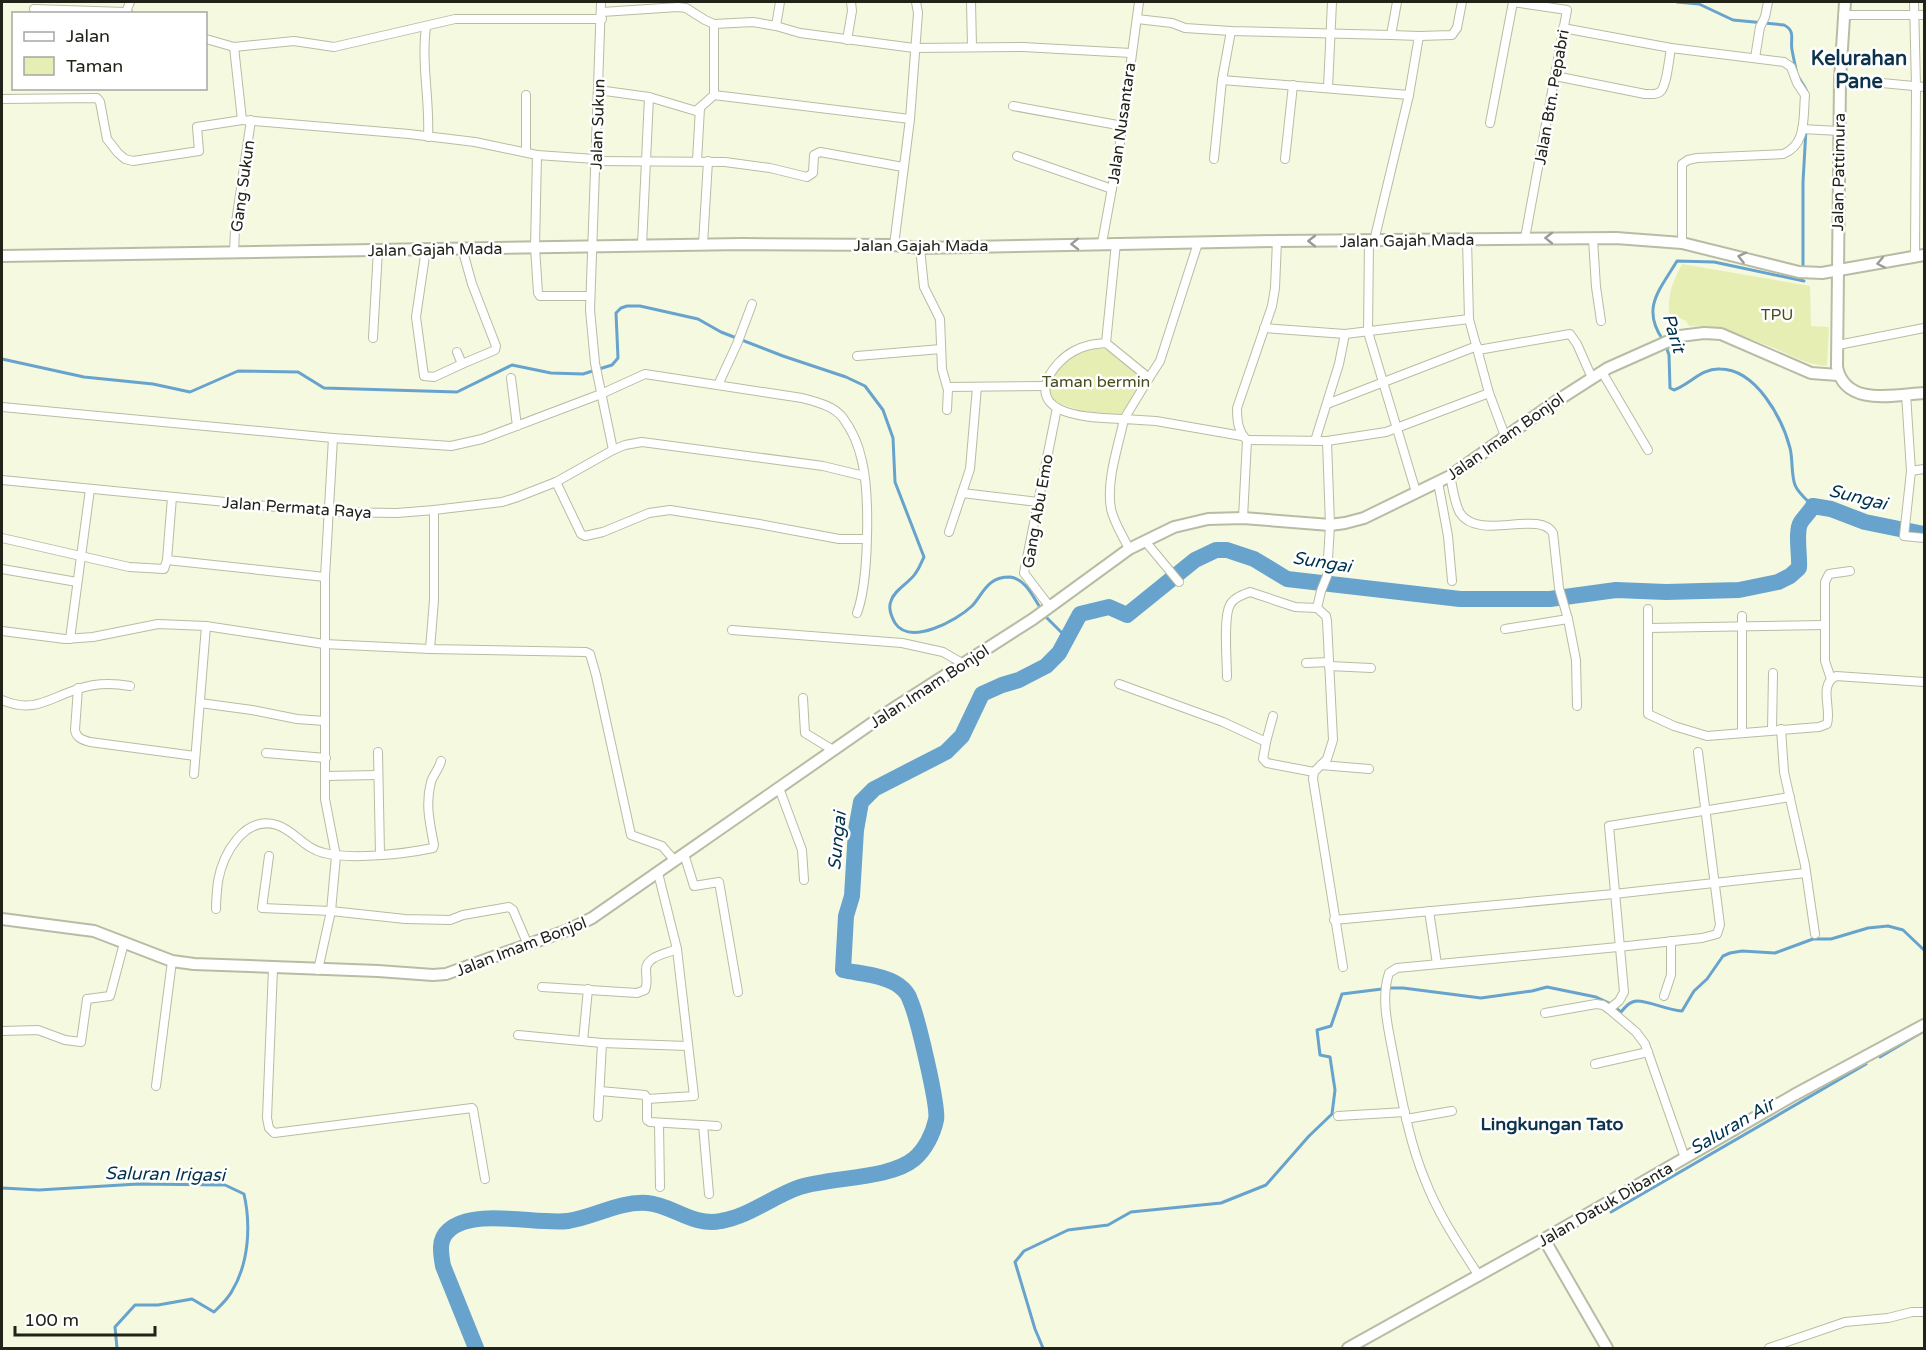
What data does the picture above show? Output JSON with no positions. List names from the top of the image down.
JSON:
{
  "streets": {
    "street": [
      "Jalan Btn. Pepabri",
      "Jalan Nusantara",
      "Jalan Sukun",
      "Jalan Pattimura",
      "Gang Sukun",
      "Jalan Gajah Mada",
      "Jalan Imam Bonjol",
      "Jalan Permata Raya",
      "Gang Abu Emo",
      "Jalan Datuk Dibanta"
    ]
  },
  "crossings": [
    ["Jalan Btn. Pepabri", "Jalan Gajah Mada"],
    ["Jalan Nusantara", "Jalan Gajah Mada"],
    ["Jalan Sukun", "Jalan Gajah Mada"],
    ["Jalan Sukun", "Jalan Permata Raya"],
    ["Jalan Pattimura", "Jalan Gajah Mada"],
    ["Jalan Pattimura", "Jalan Imam Bonjol"],
    ["Gang Sukun", "Jalan Gajah Mada"],
    ["Jalan Imam Bonjol", "Gang Abu Emo"]
  ],
  "districts": ["Kelurahan Pane", "Lingkungan Tato"],
  "water": [
    "Parit",
    "Sungai",
    "Saluran Air",
    "Saluran Irigasi"
  ],
  "parks": ["TPU", "Taman bermin"],
  "legend": ["Jalan", "Taman"],
  "scale_bar": "100 m"
}
